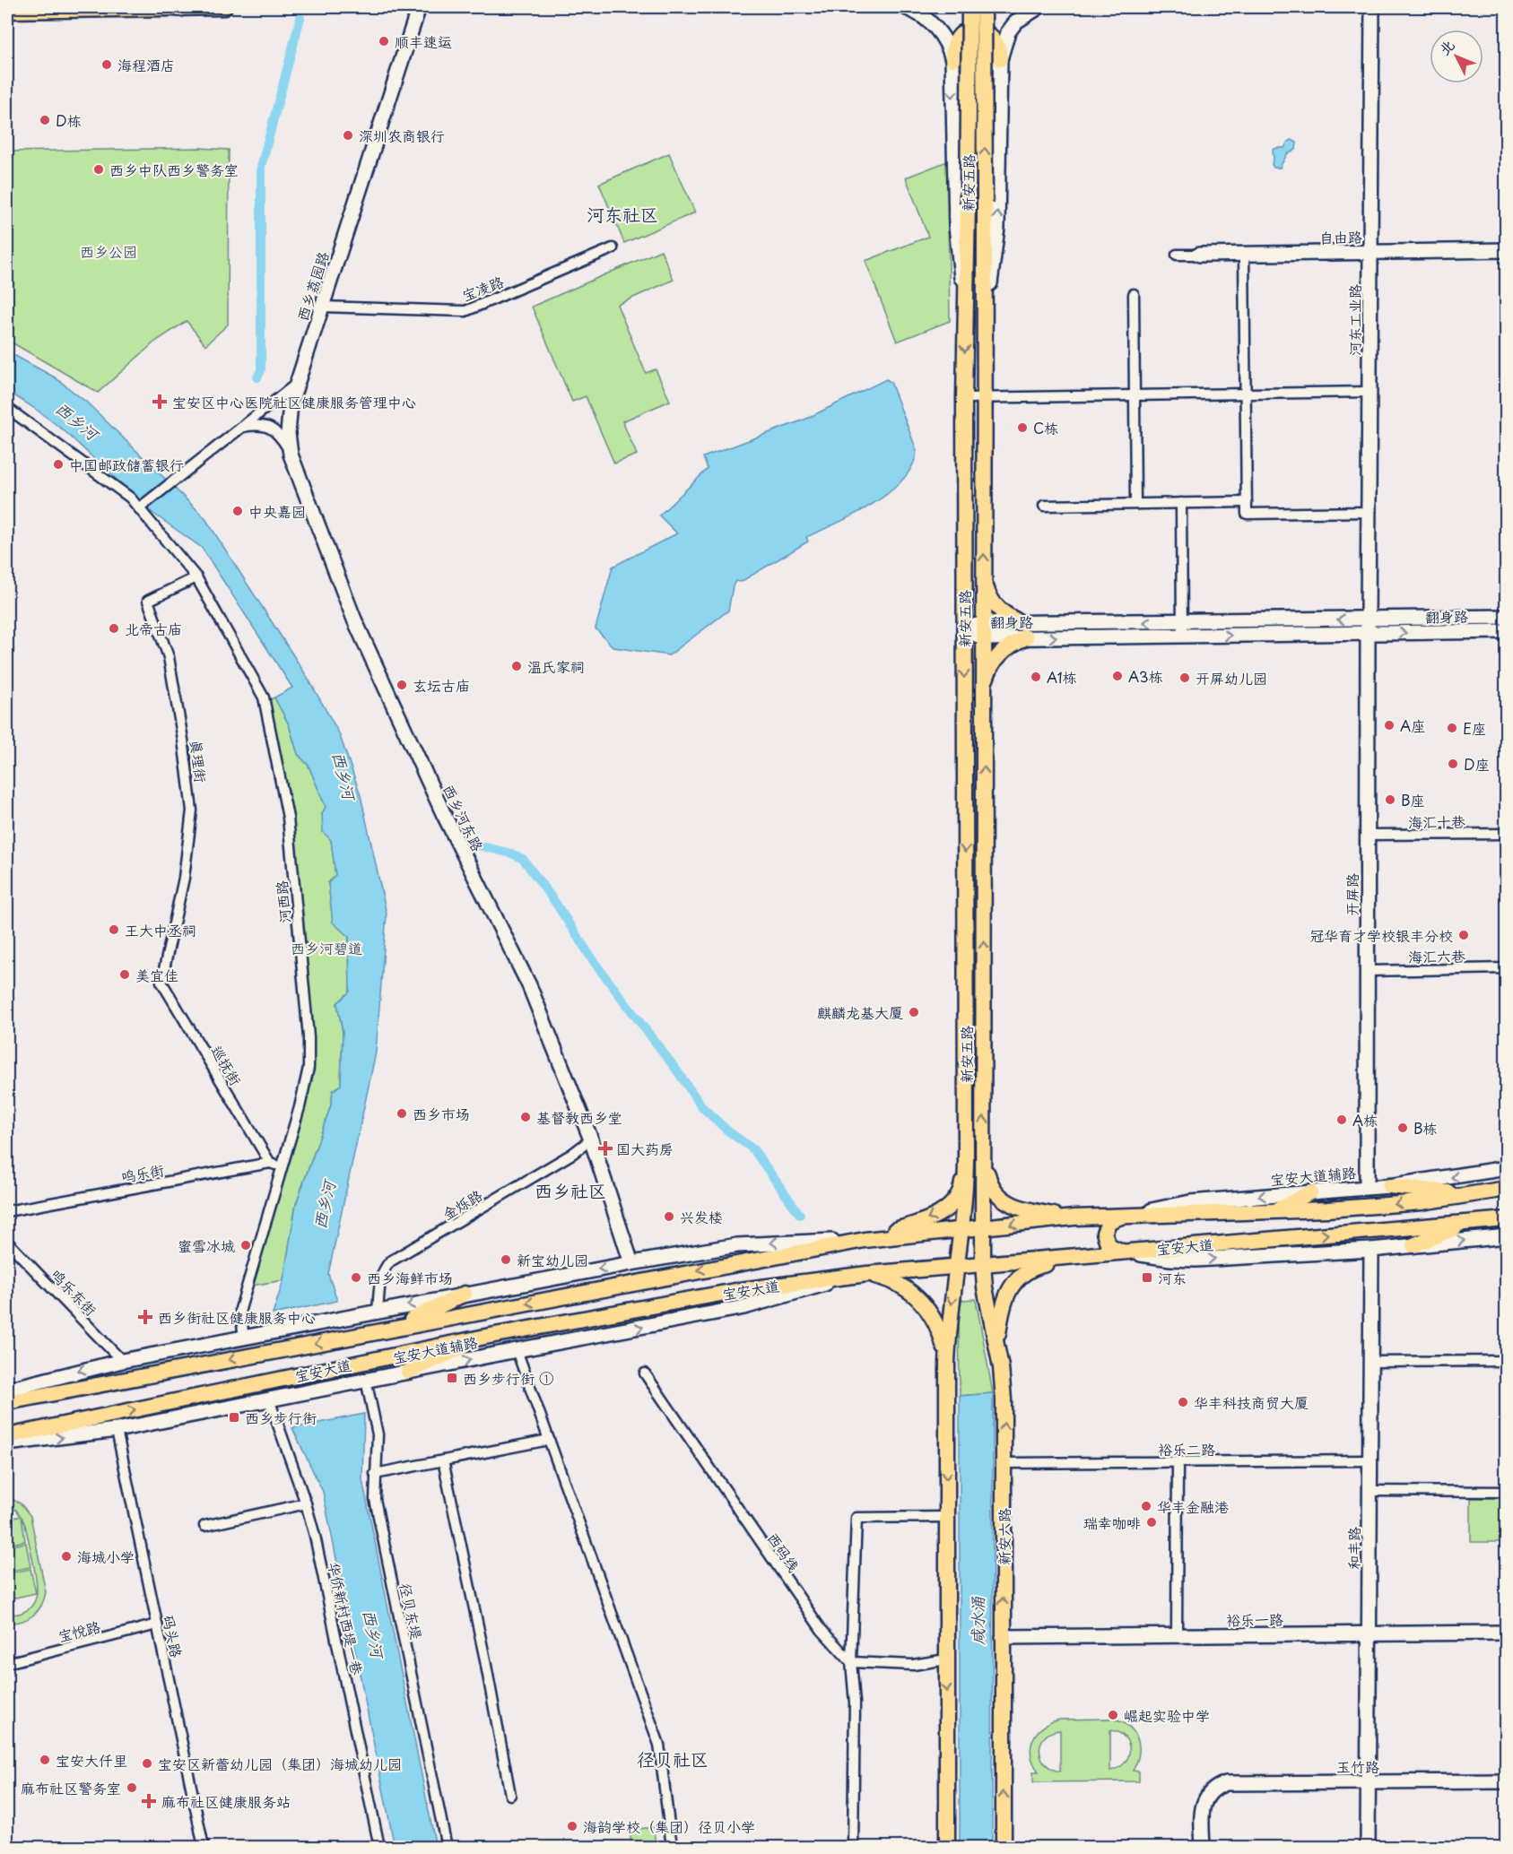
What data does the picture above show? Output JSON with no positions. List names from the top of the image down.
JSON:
{
  "streets": {
    "main road": ["新安五路", "宝安大道", "新安六路"],
    "street": [
      "自由路",
      "西乡荔园路",
      "宝凌路",
      "河东工业路",
      "翻身路",
      "真理街",
      "西乡河东路",
      "海汇十巷",
      "开屏路",
      "河西路",
      "海汇六巷",
      "巡抚街",
      "鸣乐街",
      "宝安大道辅路",
      "金烁路",
      "鸣乐东街",
      "裕乐二路",
      "和丰路",
      "西码线",
      "径贝东堤",
      "华侨新村西堤一巷",
      "裕乐一路",
      "宝悦路",
      "码头路",
      "玉竹路"
    ]
  },
  "crossings": [
    ["新安五路", "翻身路"],
    ["新安五路", "宝安大道"],
    ["新安五路", "新安六路"],
    ["自由路", "河东工业路"],
    ["西乡荔园路", "宝凌路"],
    ["西乡荔园路", "西乡河东路"],
    ["河东工业路", "翻身路"],
    ["河东工业路", "开屏路"],
    ["翻身路", "开屏路"],
    ["真理街", "河西路"],
    ["真理街", "巡抚街"],
    ["西乡河东路", "金烁路"],
    ["海汇十巷", "开屏路"],
    ["开屏路", "海汇六巷"],
    ["开屏路", "宝安大道辅路"],
    ["巡抚街", "鸣乐街"],
    ["宝安大道辅路", "宝安大道"],
    ["宝安大道辅路", "径贝东堤"],
    ["宝安大道辅路", "华侨新村西堤一巷"],
    ["宝安大道辅路", "码头路"],
    ["宝安大道", "新安六路"],
    ["裕乐二路", "新安六路"],
    ["裕乐二路", "和丰路"],
    ["新安六路", "裕乐一路"],
    ["和丰路", "裕乐一路"],
    ["和丰路", "玉竹路"],
    ["宝悦路", "码头路"]
  ],
  "districts": ["河东社区", "西乡社区", "径贝社区"],
  "water": ["西乡河", "咸水涌"],
  "parks": ["西乡公园", "西乡河碧道"],
  "places": {
    "other": [
      "顺丰速运",
      "海程酒店",
      "D栋",
      "深圳农商银行",
      "西乡中队西乡警务室",
      "C栋",
      "中国邮政储蓄银行",
      "中央嘉园",
      "北帝古庙",
      "温氏家祠",
      "A3栋",
      "A1栋",
      "开屏幼儿园",
      "玄坛古庙",
      "A座",
      "E座",
      "D座",
      "B座",
      "王大中丞祠",
      "冠华育才学校银丰分校",
      "美宜佳",
      "麒麟龙基大厦",
      "西乡市场",
      "基督教西乡堂",
      "A栋",
      "B栋",
      "兴发楼",
      "蜜雪冰城",
      "新宝幼儿园",
      "西乡海鲜市场",
      "华丰科技商贸大厦",
      "华丰金融港",
      "瑞幸咖啡",
      "海城小学",
      "崛起实验中学",
      "宝安大仟里",
      "宝安区新蕾幼儿园（集团）海城幼儿园",
      "麻布社区警务室",
      "海韵学校（集团）径贝小学"
    ],
    "health": [
      "宝安区中心医院社区健康服务管理中心",
      "国大药房",
      "西乡街社区健康服务中心",
      "麻布社区健康服务站"
    ],
    "transit": ["河东", "西乡步行街 ①", "西乡步行街"]
  },
  "north": "top left"
}
